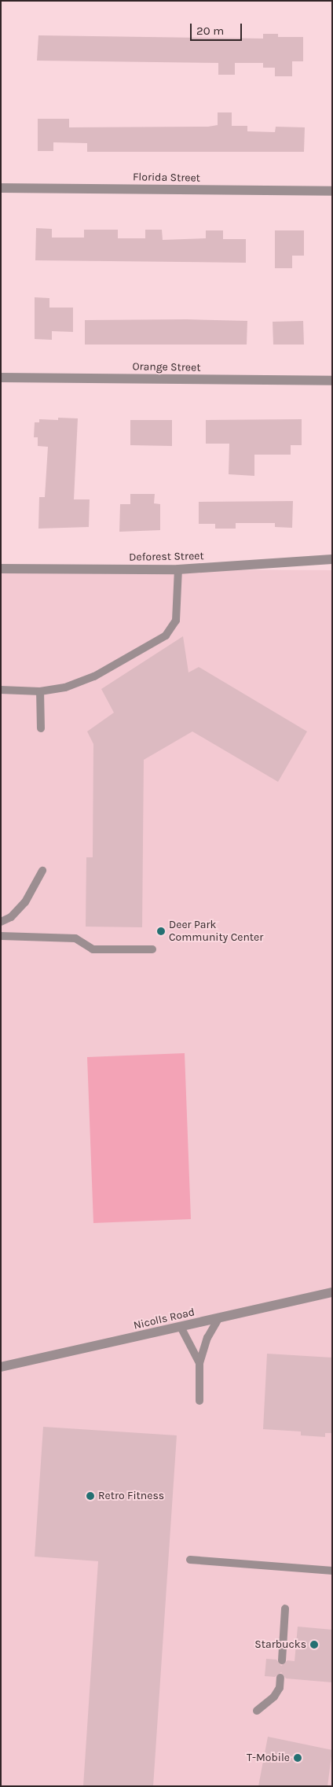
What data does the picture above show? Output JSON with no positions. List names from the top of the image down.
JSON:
{
  "streets": {
    "street": [
      "Florida Street",
      "Orange Street",
      "Deforest Street",
      "Nicolls Road"
    ]
  },
  "places": [
    "Deer Park Community Center",
    "Retro Fitness",
    "Starbucks",
    "T-Mobile"
  ],
  "scale_bar": "20 m"
}
